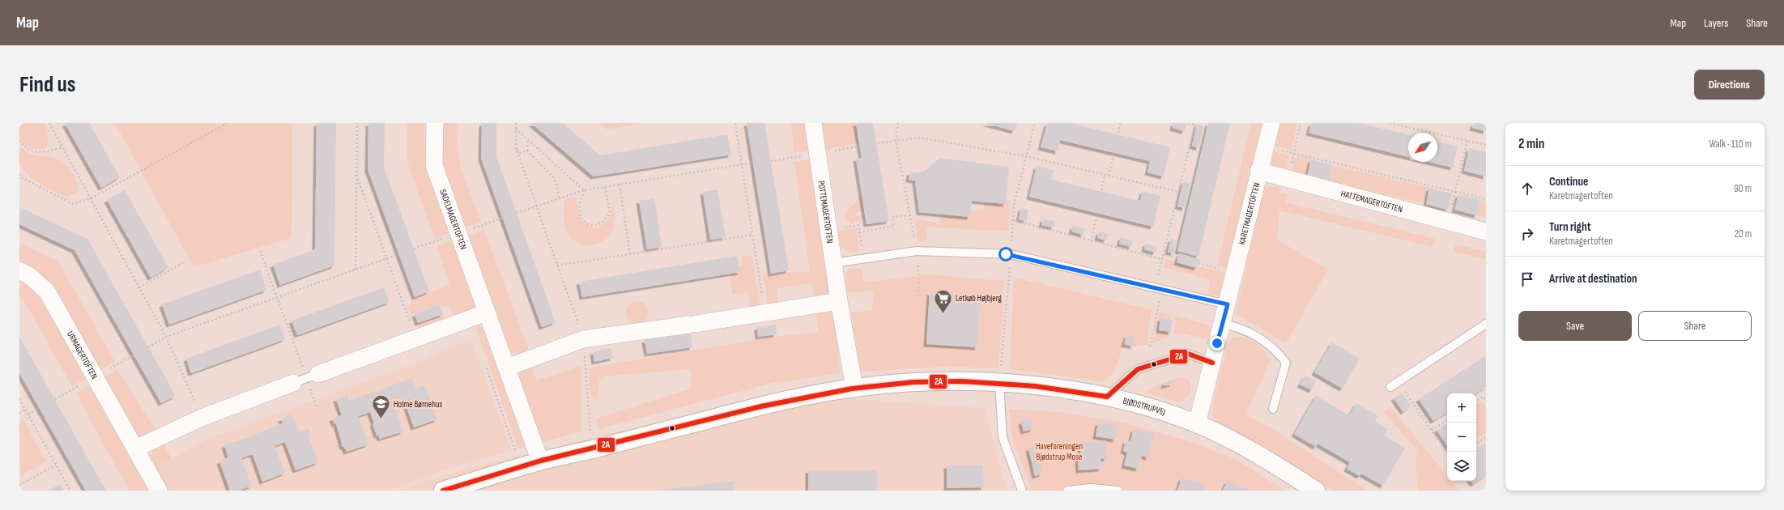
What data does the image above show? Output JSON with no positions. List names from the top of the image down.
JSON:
{
  "streets": {
    "street": [
      "HATTEMAGERTOFTEN",
      "POTTEMAGERTOFTEN",
      "KARETMAGERTOFTEN",
      "SADELMAGERTOFTEN",
      "URMAGERTOFTEN",
      "BJØDSTRUPVEJ"
    ]
  },
  "crossings": [
    ["HATTEMAGERTOFTEN", "KARETMAGERTOFTEN"],
    ["POTTEMAGERTOFTEN", "BJØDSTRUPVEJ"],
    ["KARETMAGERTOFTEN", "BJØDSTRUPVEJ"],
    ["SADELMAGERTOFTEN", "BJØDSTRUPVEJ"]
  ],
  "parks": ["Haveforeningen Bjødstrup Mose"],
  "places": {
    "supermarket": ["Letkøb Højbjerg"],
    "school or university": ["Holme Børnehus"]
  },
  "lines": ["transit line 2A"],
  "north": "bottom left",
  "page": {
    "header": "Map",
    "nav": ["Map", "Layers", "Share"],
    "buttons": [
      "Directions",
      ["Save", "Share"]
    ],
    "title": "Find us",
    "heading": ["2 min", "Walk · 110 m"],
    "list": [
      ["Continue", "Karetmagertoften", "90 m"],
      ["Turn right", "Karetmagertoften", "20 m"],
      "Arrive at destination"
    ],
    "map_buttons": ["+", "−"]
  }
}
